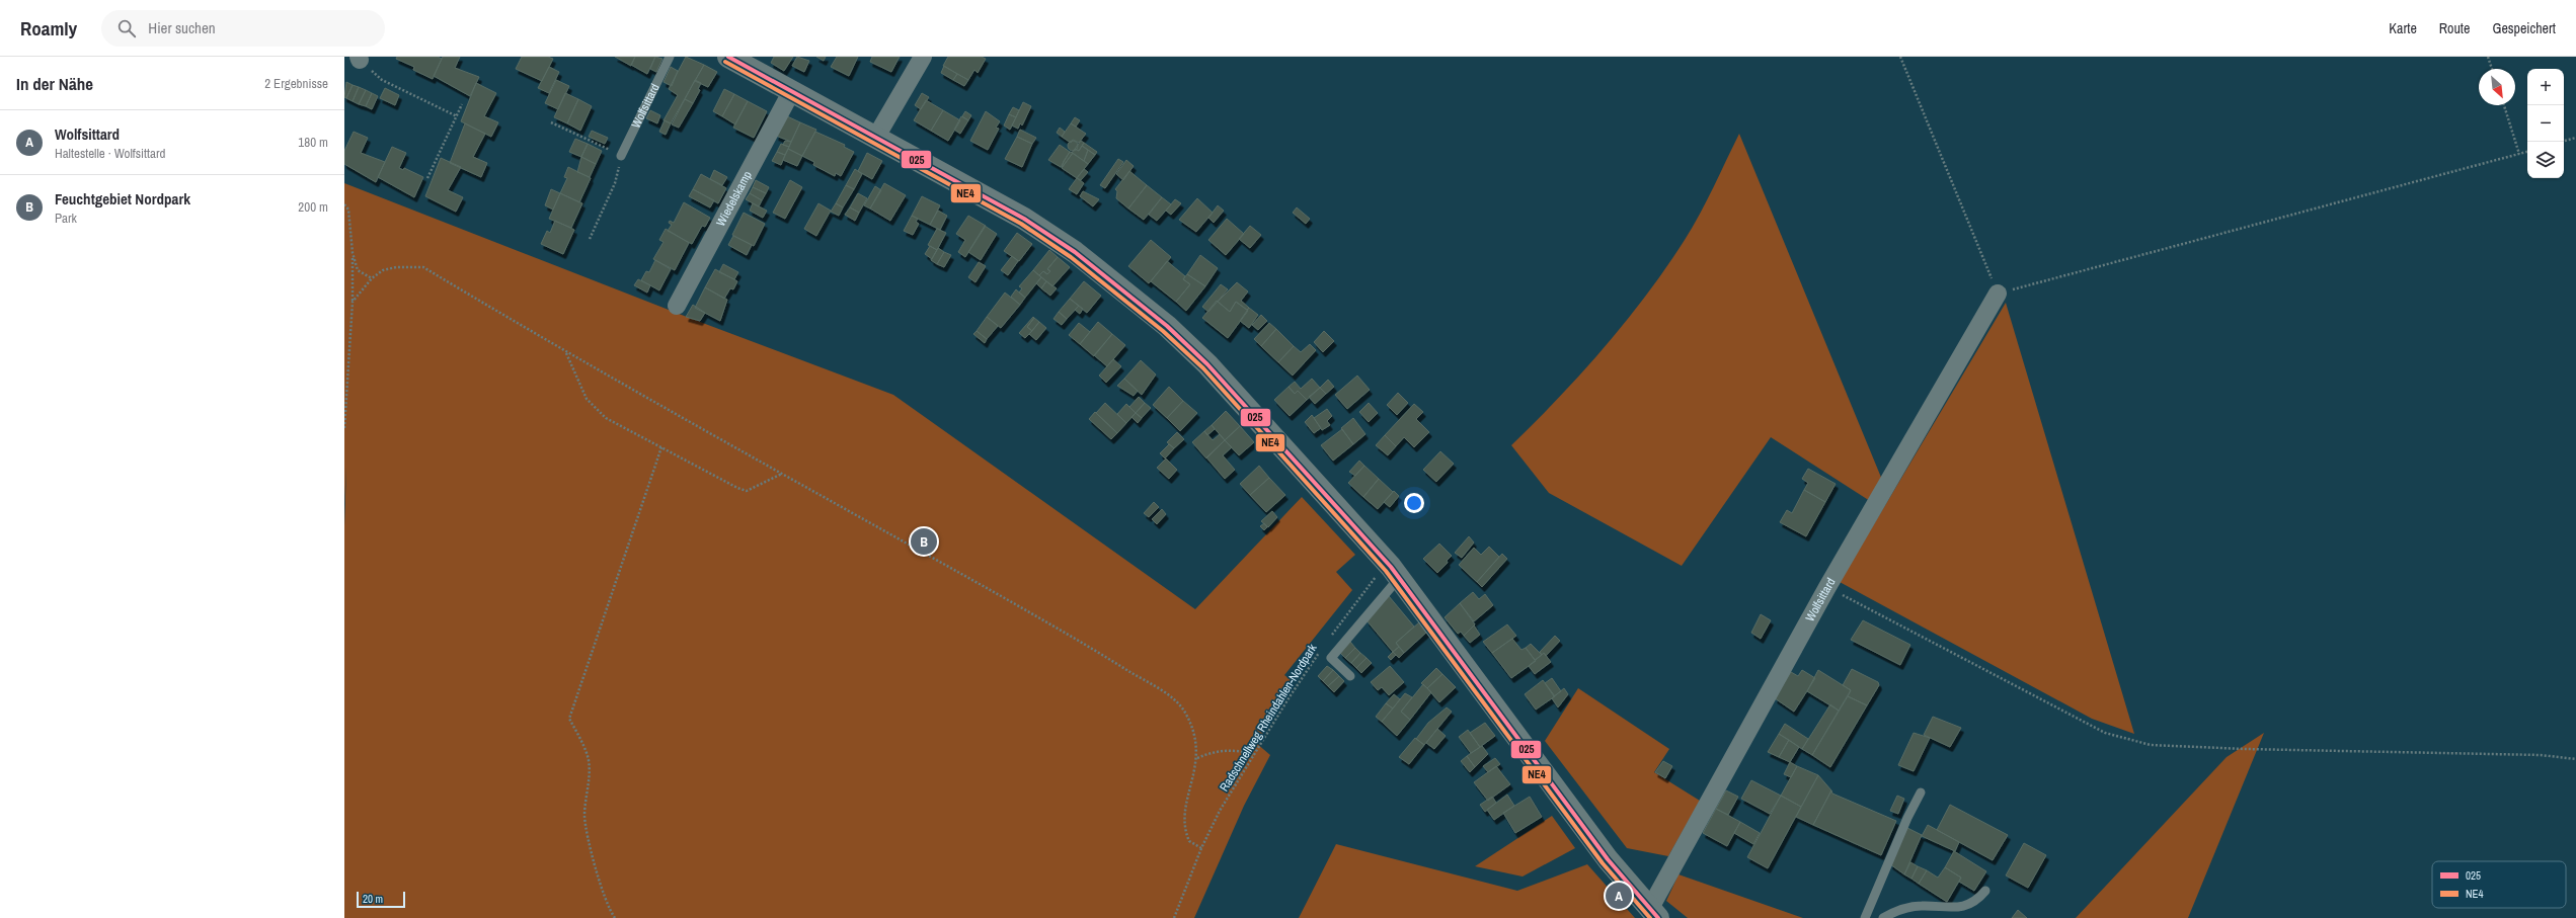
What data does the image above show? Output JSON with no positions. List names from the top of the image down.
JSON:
{
  "streets": {
    "street": ["Wolfsittard", "Wiedelskamp"],
    "path": ["Radschnellweg Rheindahlen-Nordpark"]
  },
  "crossings": [
    ["Wolfsittard", "Wiedelskamp"],
    ["Wolfsittard", "Radschnellweg Rheindahlen-Nordpark"]
  ],
  "lines": ["transit line 025", "transit line NE4"],
  "legend": ["025", "NE4"],
  "scale_bar": "20 m",
  "north": "bottom right",
  "page": {
    "header": "Roamly",
    "search": "Hier suchen",
    "nav": ["Karte", "Route", "Gespeichert"],
    "heading": ["In der Nähe", "2 Ergebnisse"],
    "map_buttons": ["+", "−"],
    "list": [
      {
        "mark": "A",
        "name": "Wolfsittard",
        "note": "Haltestelle · Wolfsittard",
        "value": "180 m"
      },
      {
        "mark": "B",
        "name": "Feuchtgebiet Nordpark",
        "note": "Park",
        "value": "200 m"
      }
    ],
    "pins": ["B", "A"],
    "scale": "20 m"
  }
}
